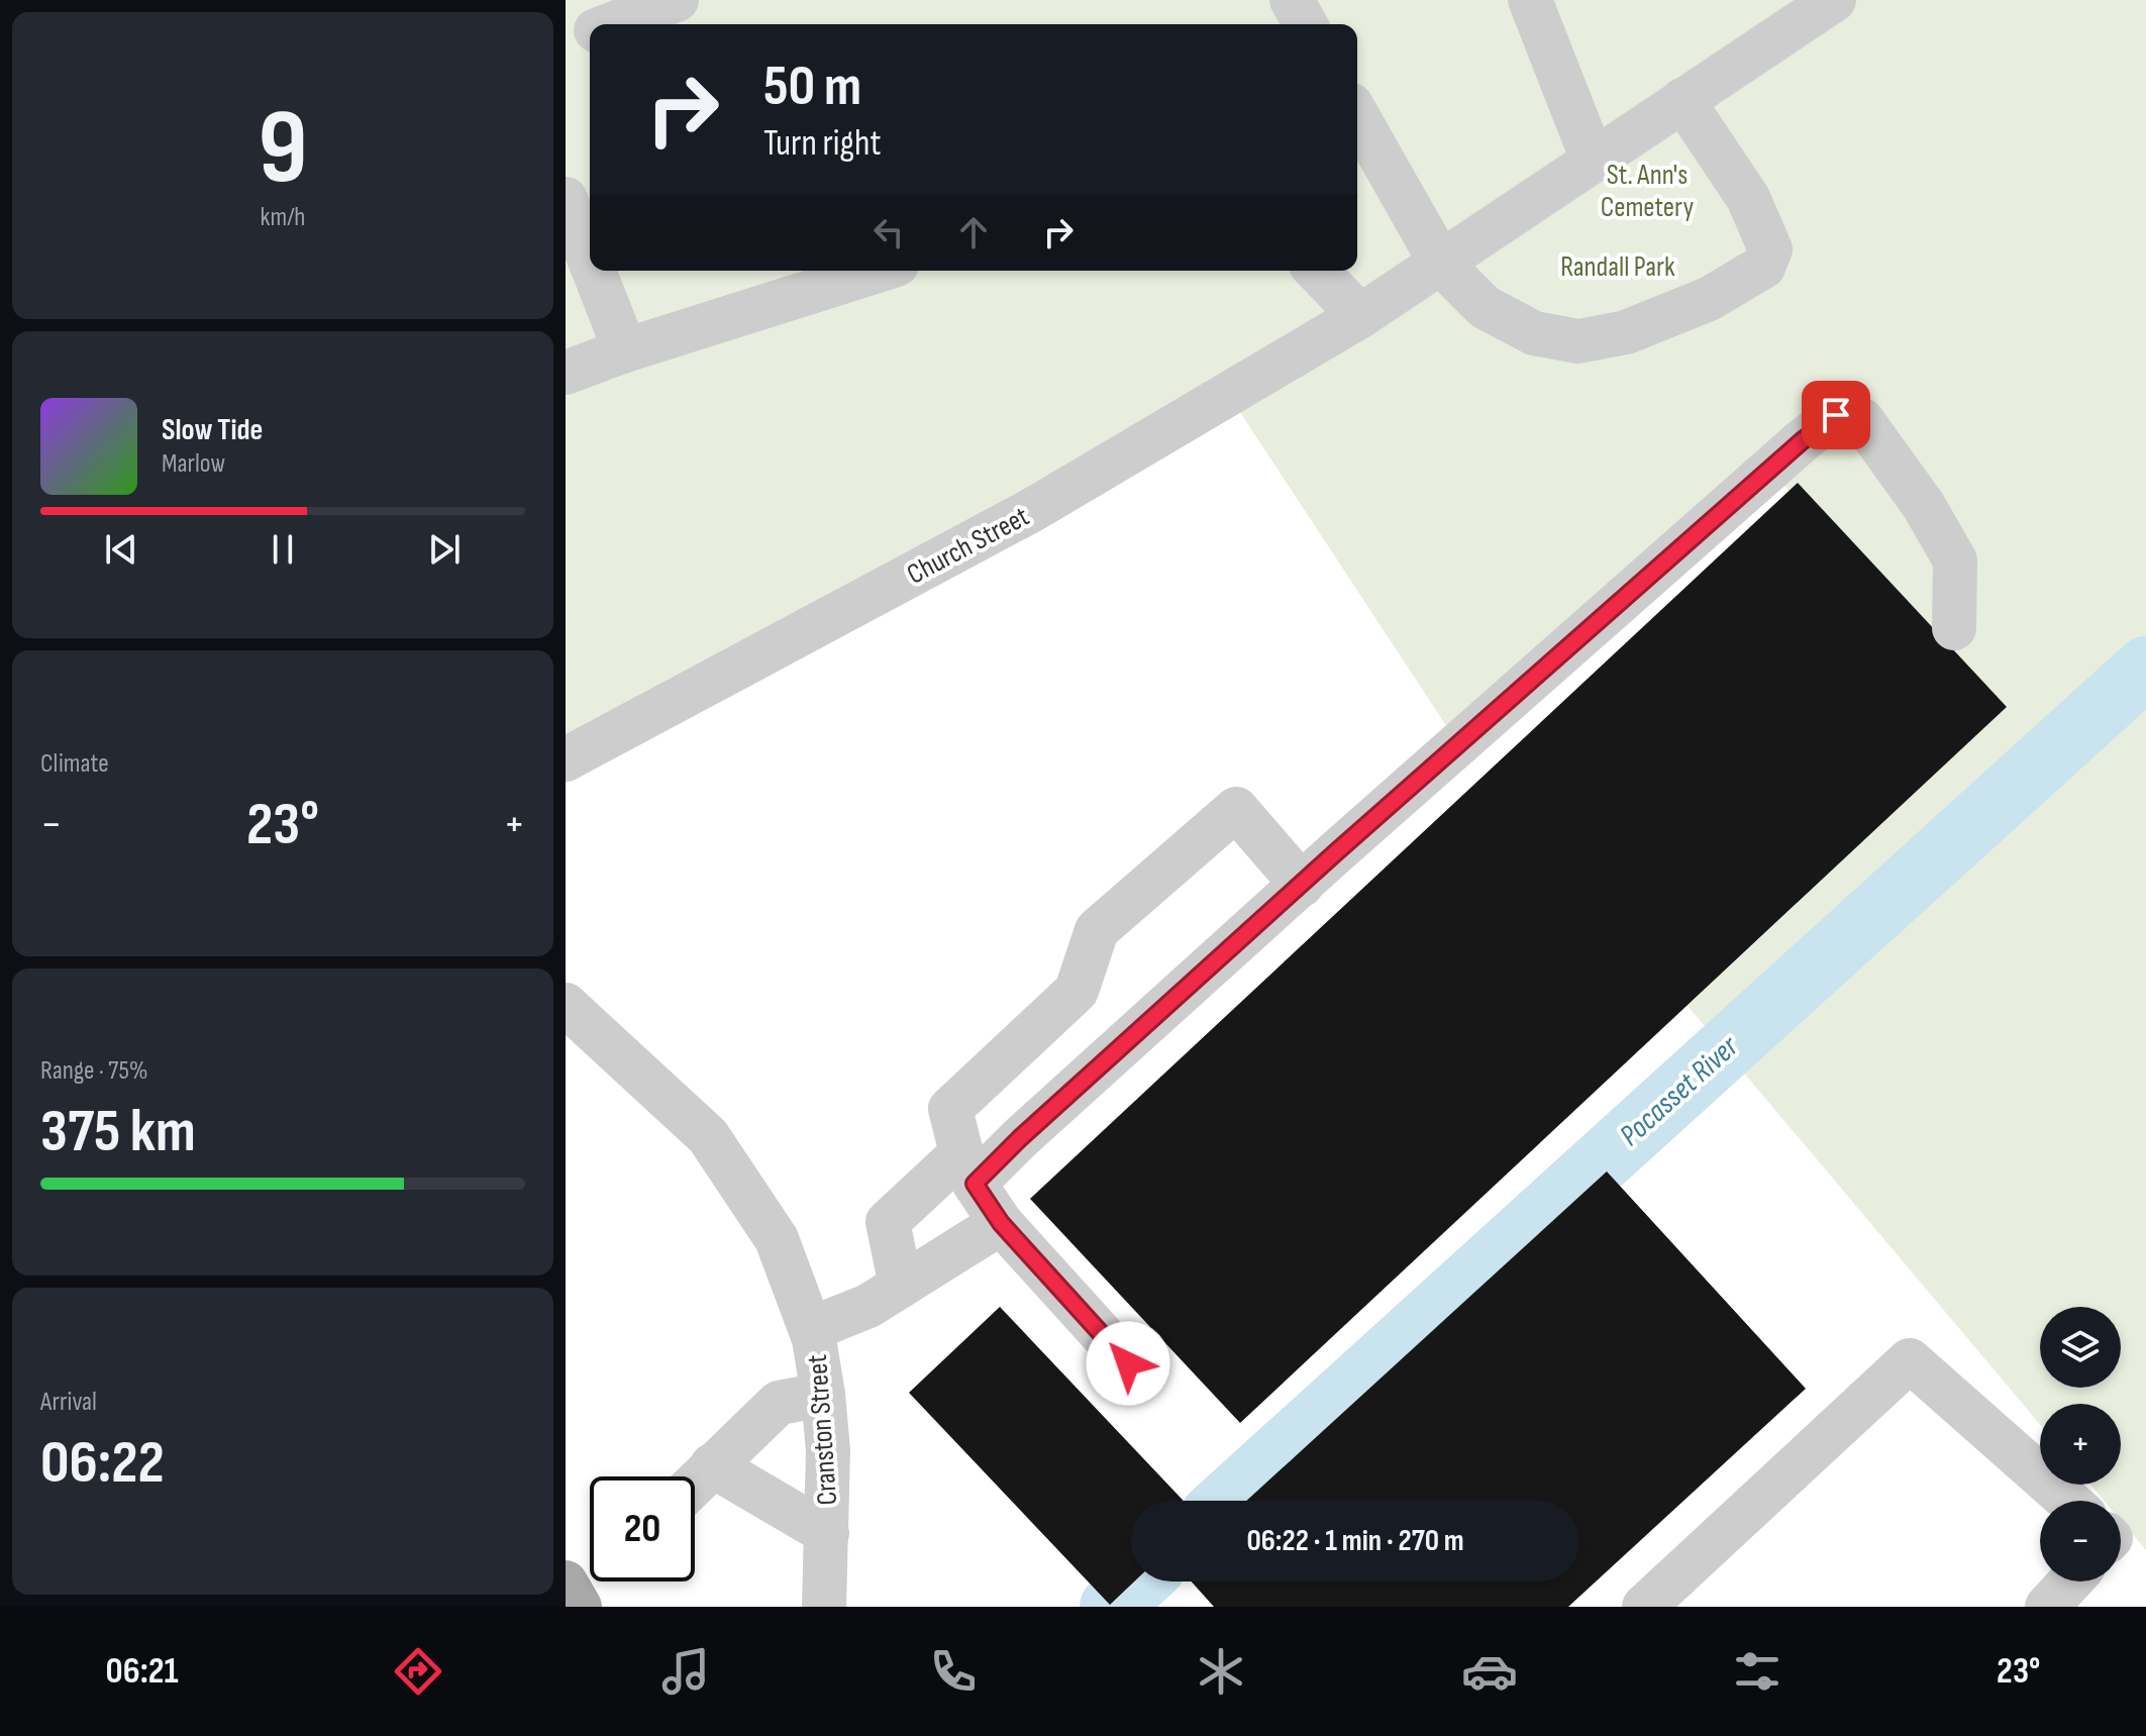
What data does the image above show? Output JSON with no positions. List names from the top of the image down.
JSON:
{
  "streets": {
    "street": ["Church Street", "Cranston Street"]
  },
  "water": ["Pocasset River"],
  "parks": ["St. Ann's Cemetery", "Randall Park"],
  "page": {
    "tile": [
      ["9", "km/h"],
      "Climate",
      ["Range · 75%", "375 km"],
      ["Arrival", "06:22"]
    ],
    "turn": ["50 m", "Turn right"],
    "song": ["Slow Tide", "Marlow"],
    "heat": ["−", "23°", "+"],
    "map_buttons": ["+", "−"],
    "limit": "20",
    "trip": "06:22 · 1 min · 270 m",
    "tabs": ["06:21", "23°"]
  }
}
